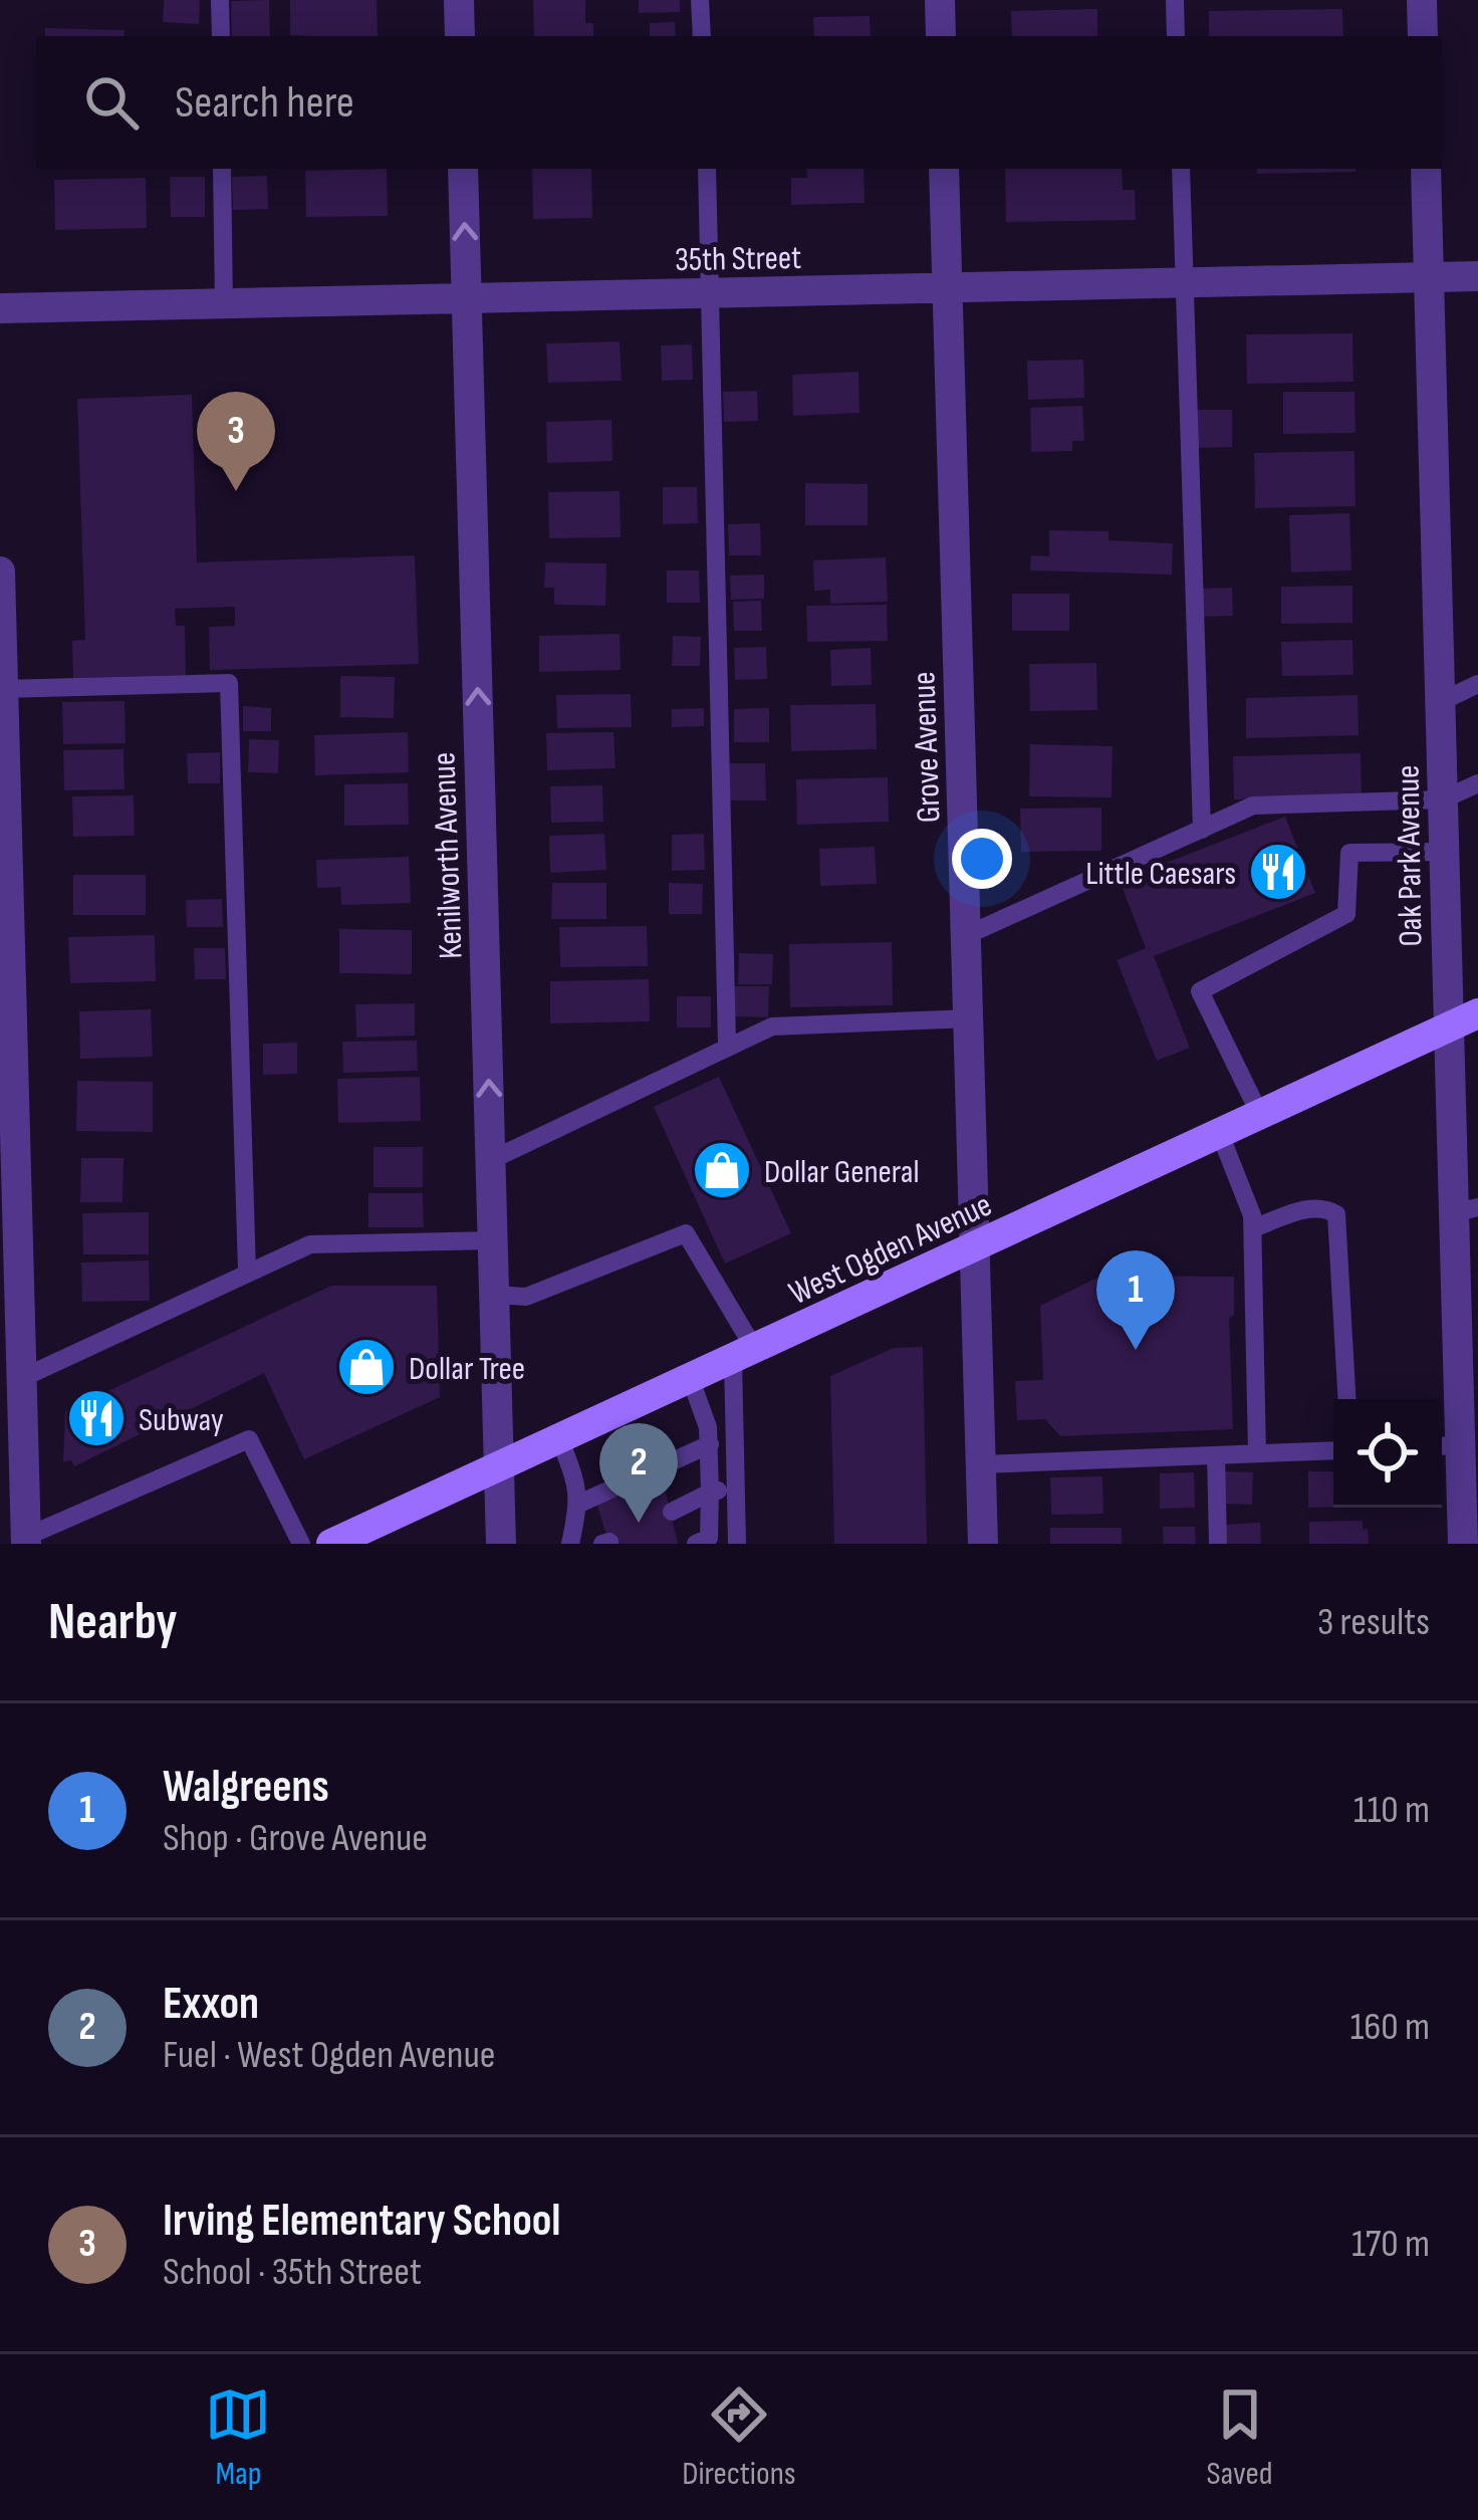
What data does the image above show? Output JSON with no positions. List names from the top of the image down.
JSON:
{
  "streets": {
    "main road": ["West Ogden Avenue"],
    "street": [
      "35th Street",
      "Grove Avenue",
      "Kenilworth Avenue",
      "Oak Park Avenue"
    ]
  },
  "crossings": [
    ["35th Street", "Grove Avenue"],
    ["35th Street", "Kenilworth Avenue"],
    ["35th Street", "Oak Park Avenue"],
    ["Grove Avenue", "West Ogden Avenue"],
    ["Kenilworth Avenue", "West Ogden Avenue"],
    ["Oak Park Avenue", "West Ogden Avenue"]
  ],
  "one_way": ["Kenilworth Avenue"],
  "places": {
    "restaurant": ["Little Caesars", "Subway"],
    "shop": ["Dollar General", "Dollar Tree"]
  },
  "page": {
    "search": "Search here",
    "pins": ["3", "1", "2"],
    "heading": ["Nearby", "3 results"],
    "list": [
      {
        "mark": "1",
        "name": "Walgreens",
        "note": "Shop · Grove Avenue",
        "value": "110 m"
      },
      {
        "mark": "2",
        "name": "Exxon",
        "note": "Fuel · West Ogden Avenue",
        "value": "160 m"
      },
      {
        "mark": "3",
        "name": "Irving Elementary School",
        "note": "School · 35th Street",
        "value": "170 m"
      }
    ],
    "nav": ["Map", "Directions", "Saved"]
  }
}
